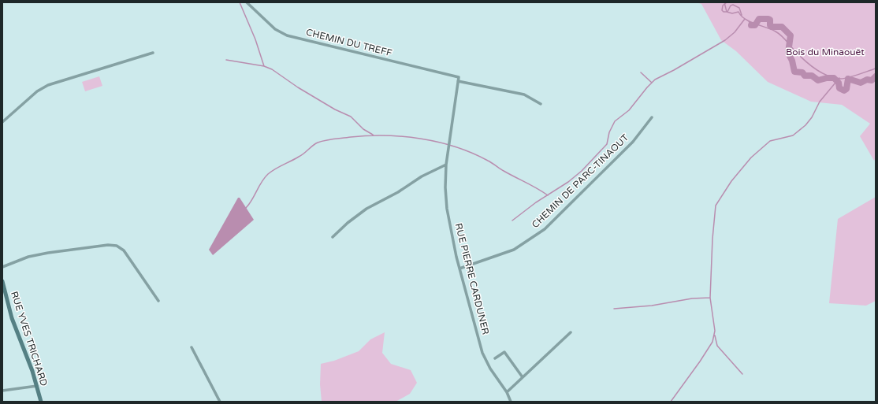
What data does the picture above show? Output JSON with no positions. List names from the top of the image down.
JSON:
{
  "streets": {
    "main road": ["RUE YVES TRICHARD"],
    "street": ["CHEMIN DU TREFF", "CHEMIN DE PARC-TINAOUT", "RUE PIERRE CARDUNER"]
  },
  "crossings": [
    ["CHEMIN DU TREFF", "RUE PIERRE CARDUNER"],
    ["CHEMIN DE PARC-TINAOUT", "RUE PIERRE CARDUNER"]
  ],
  "parks": ["Bois du Minaouët"]
}
